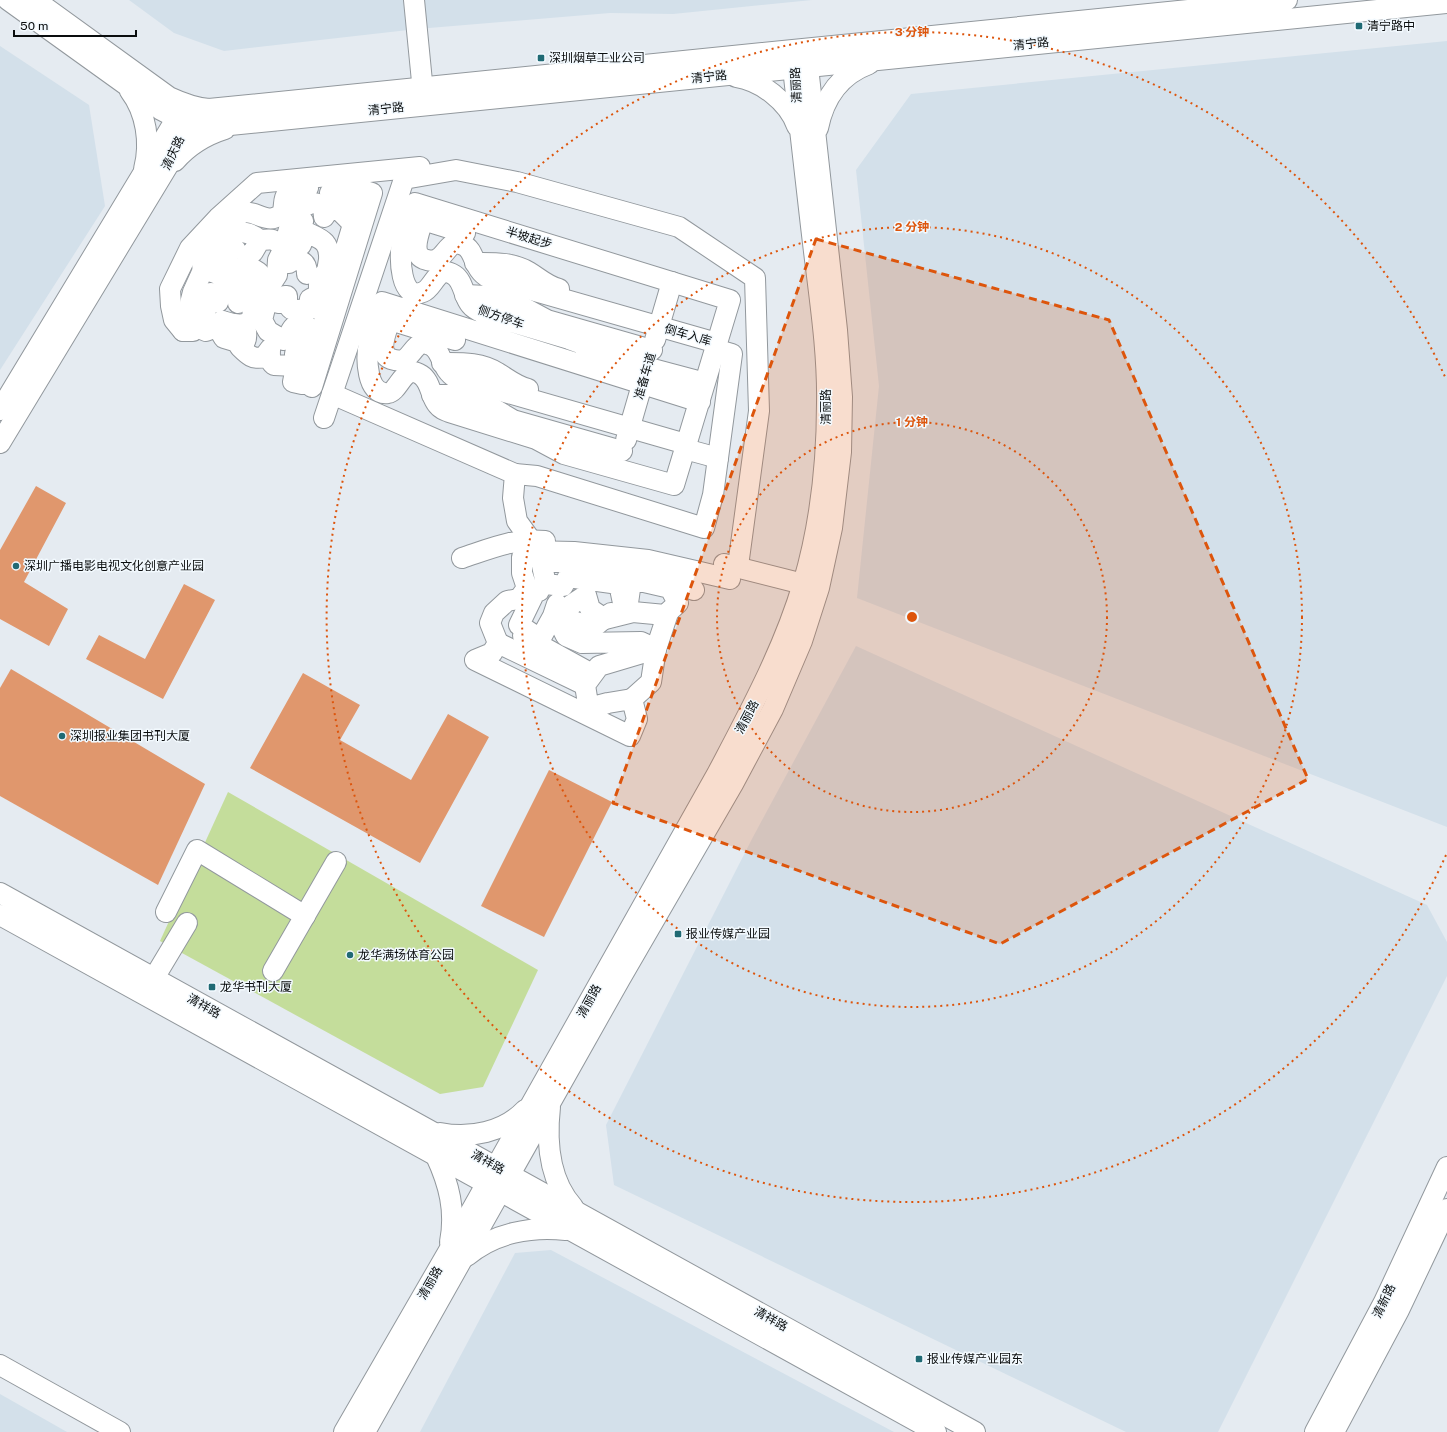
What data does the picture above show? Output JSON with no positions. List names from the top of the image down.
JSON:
{
  "streets": {
    "street": [
      "清宁路",
      "清丽路",
      "清庆路",
      "半坡起步",
      "侧方停车",
      "倒车入库",
      "准备车道",
      "清祥路",
      "清新路"
    ]
  },
  "crossings": [
    ["清宁路", "清丽路"],
    ["清宁路", "清庆路"],
    ["清丽路", "清祥路"],
    ["半坡起步", "侧方停车"],
    ["半坡起步", "倒车入库"],
    ["半坡起步", "准备车道"],
    ["侧方停车", "准备车道"],
    ["倒车入库", "准备车道"]
  ],
  "places": {
    "transit": [
      "清宁路中",
      "深圳烟草工业公司",
      "报业传媒产业园",
      "龙华书刊大厦",
      "报业传媒产业园东"
    ],
    "other": ["深圳广播电影电视文化创意产业园", "深圳报业集团书刊大厦", "龙华满场体育公园"]
  },
  "scale_bar": "50 m",
  "rings": ["3 分钟", "2 分钟", "1 分钟"]
}
